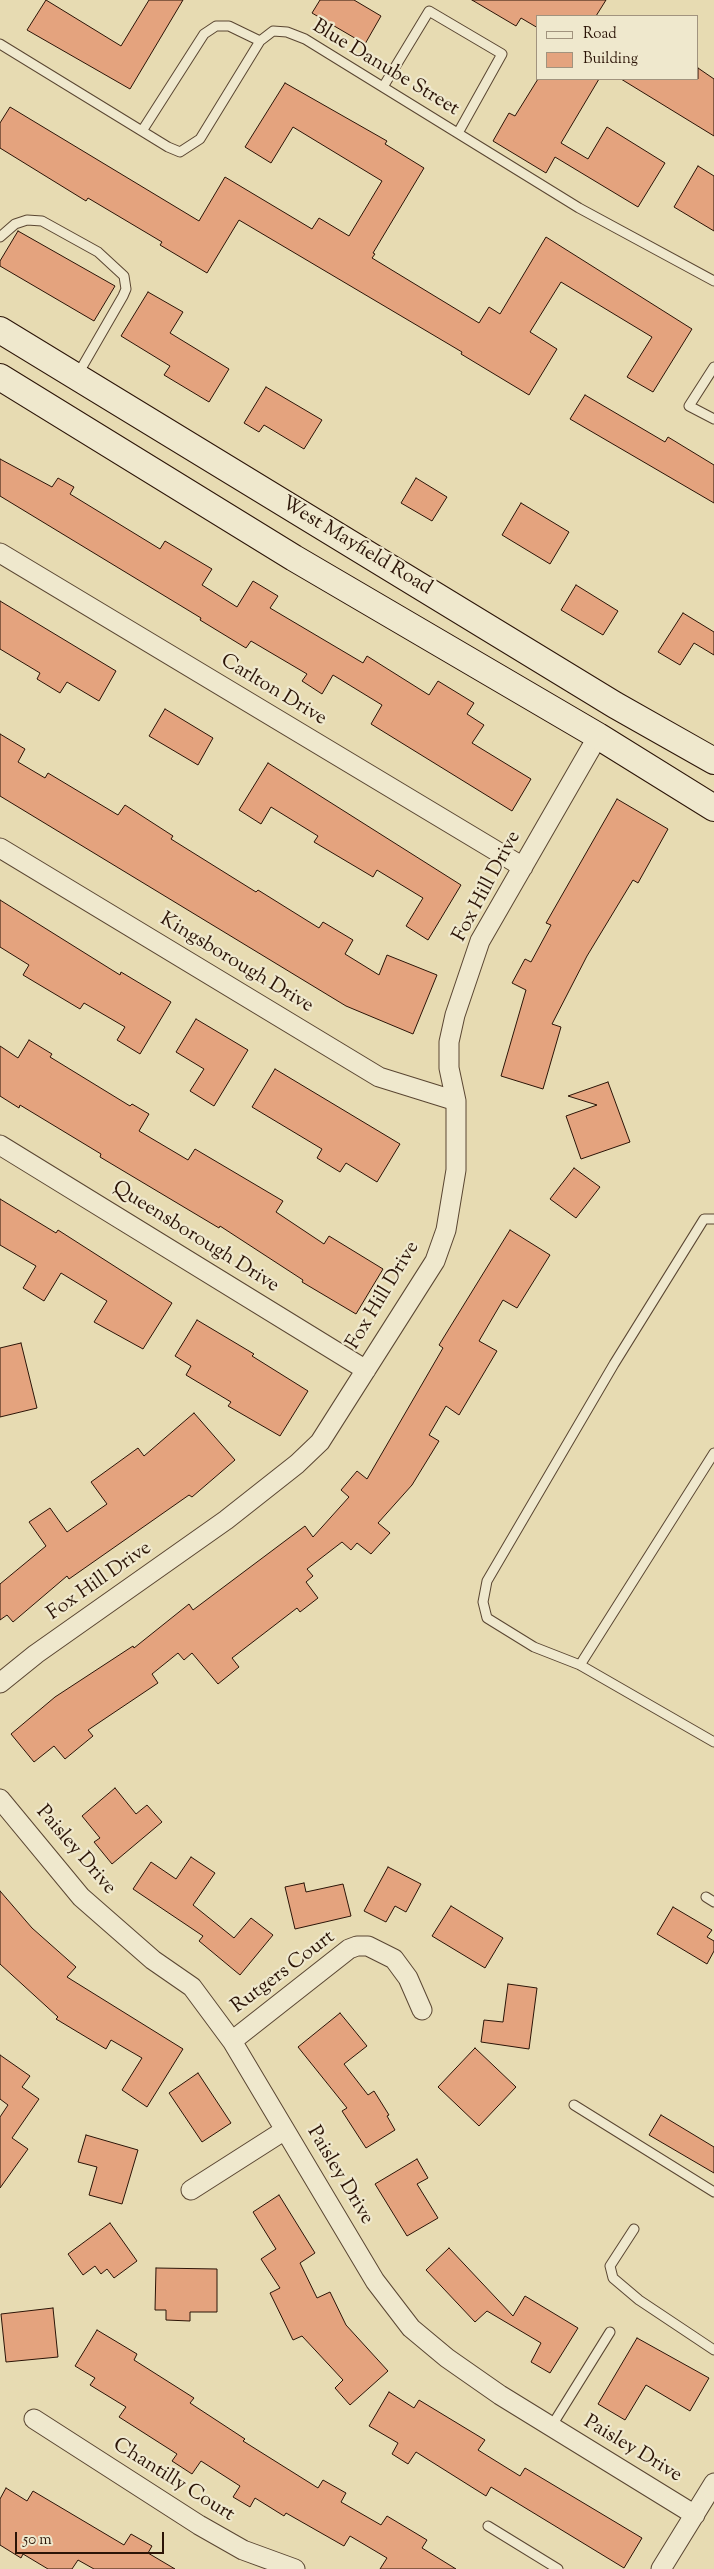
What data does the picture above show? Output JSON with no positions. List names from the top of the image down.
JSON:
{
  "streets": {
    "main road": ["West Mayfield Road"],
    "street": [
      "Carlton Drive",
      "Fox Hill Drive",
      "Kingsborough Drive",
      "Queensborough Drive",
      "Paisley Drive",
      "Rutgers Court",
      "Chantilly Court"
    ],
    "lane": ["Blue Danube Street"]
  },
  "crossings": [
    ["West Mayfield Road", "Fox Hill Drive"],
    ["Carlton Drive", "Fox Hill Drive"],
    ["Fox Hill Drive", "Kingsborough Drive"],
    ["Fox Hill Drive", "Queensborough Drive"],
    ["Paisley Drive", "Rutgers Court"]
  ],
  "legend": ["Road", "Building"],
  "scale_bar": "50 m"
}
